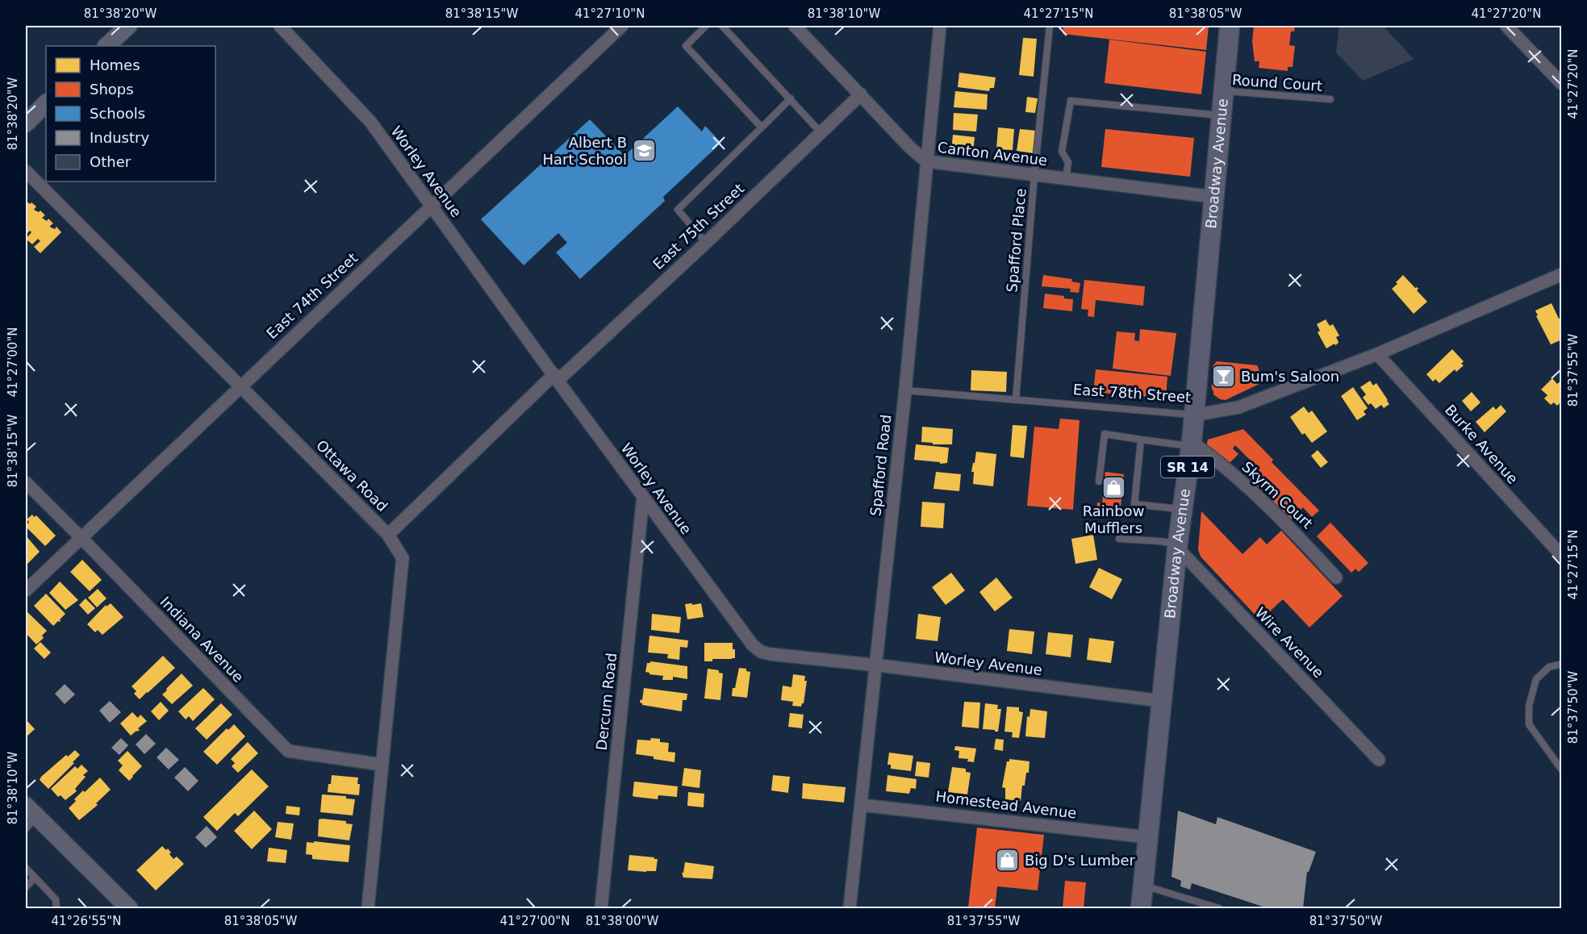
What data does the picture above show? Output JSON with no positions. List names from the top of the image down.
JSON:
{
  "streets": {
    "main road": ["Broadway Avenue", "SR 14"],
    "street": [
      "Canton Avenue",
      "Worley Avenue",
      "East 75th Street",
      "East 74th Street",
      "East 78th Street",
      "Burke Avenue",
      "Spafford Road",
      "Ottawa Road",
      "Skyrm Court",
      "Indiana Avenue",
      "Wire Avenue",
      "Dercum Road",
      "Homestead Avenue"
    ],
    "lane": ["Round Court", "Spafford Place"]
  },
  "crossings": [
    ["Round Court", "Broadway Avenue"],
    ["Canton Avenue", "Broadway Avenue"],
    ["Canton Avenue", "East 75th Street"],
    ["Canton Avenue", "Spafford Place"],
    ["Canton Avenue", "Spafford Road"],
    ["Broadway Avenue", "Worley Avenue"],
    ["Broadway Avenue", "East 78th Street"],
    ["Broadway Avenue", "Skyrm Court"],
    ["Broadway Avenue", "Wire Avenue"],
    ["Broadway Avenue", "Homestead Avenue"],
    ["Worley Avenue", "East 75th Street"],
    ["Worley Avenue", "East 74th Street"],
    ["Worley Avenue", "Spafford Road"],
    ["Worley Avenue", "Dercum Road"],
    ["East 75th Street", "Ottawa Road"],
    ["Spafford Place", "East 78th Street"],
    ["East 74th Street", "Ottawa Road"],
    ["East 74th Street", "Indiana Avenue"],
    ["East 78th Street", "Burke Avenue"],
    ["East 78th Street", "Spafford Road"],
    ["Spafford Road", "Homestead Avenue"],
    ["Ottawa Road", "Indiana Avenue"]
  ],
  "places": {
    "school or university": ["Albert B Hart School"],
    "bar": ["Bum's Saloon"],
    "shop": ["Rainbow Mufflers", "Big D's Lumber"]
  },
  "legend": [
    "Homes",
    "Shops",
    "Schools",
    "Industry",
    "Other"
  ],
  "coordinates": [
    "81°38'20\"W",
    "81°38'15\"W",
    "41°27'10\"N",
    "81°38'10\"W",
    "41°27'15\"N",
    "81°38'05\"W",
    "41°27'20\"N",
    "41°27'00\"N",
    "81°37'55\"W",
    "81°37'50\"W",
    "41°26'55\"N",
    "81°38'00\"W"
  ]
}
